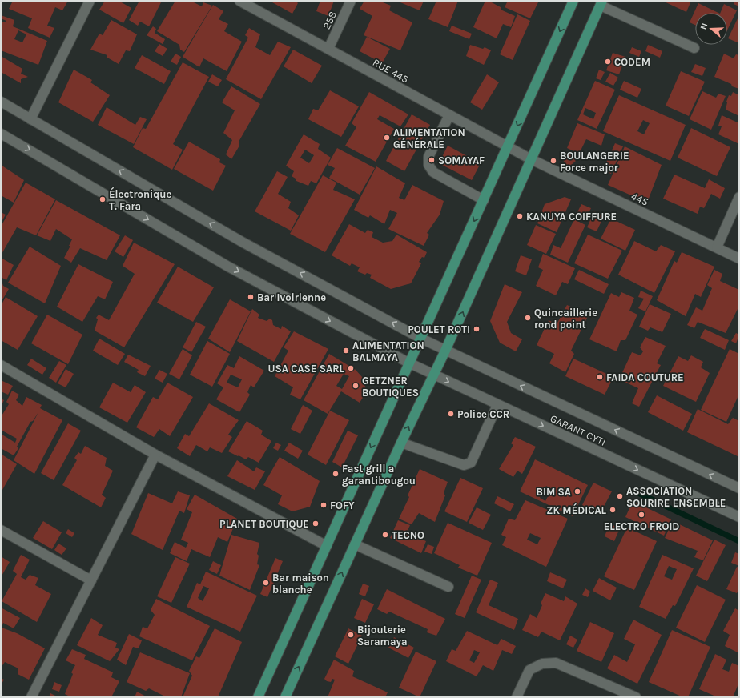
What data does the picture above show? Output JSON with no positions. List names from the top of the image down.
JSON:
{
  "streets": {
    "street": [
      "258",
      "RUE 445",
      "445",
      "GARANT CYTI"
    ]
  },
  "crossings": [
    ["258", "RUE 445"],
    ["RUE 445", "445"]
  ],
  "places": [
    "CODEM",
    "ALIMENTATION GÉNÉRALE",
    "SOMAYAF",
    "BOULANGERIE Force major",
    "Électronique T. Fara",
    "KANUYA COIFFURE",
    "Bar Ivoirienne",
    "Quincaillerie rond point",
    "POULET ROTI",
    "ALIMENTATION BALMAYA",
    "USA CASE SARL",
    "FAIDA COUTURE",
    "GETZNER BOUTIQUES",
    "Police CCR",
    "Fast grill a garantibougou",
    "BIM SA",
    "ASSOCIATION SOURIRE ENSEMBLE",
    "FOFY",
    "ZK MÉDICAL",
    "ELECTRO FROID",
    "PLANET BOUTIQUE",
    "TECNO",
    "Bar maison blanche",
    "Bijouterie Saramaya"
  ],
  "north": "left"
}
